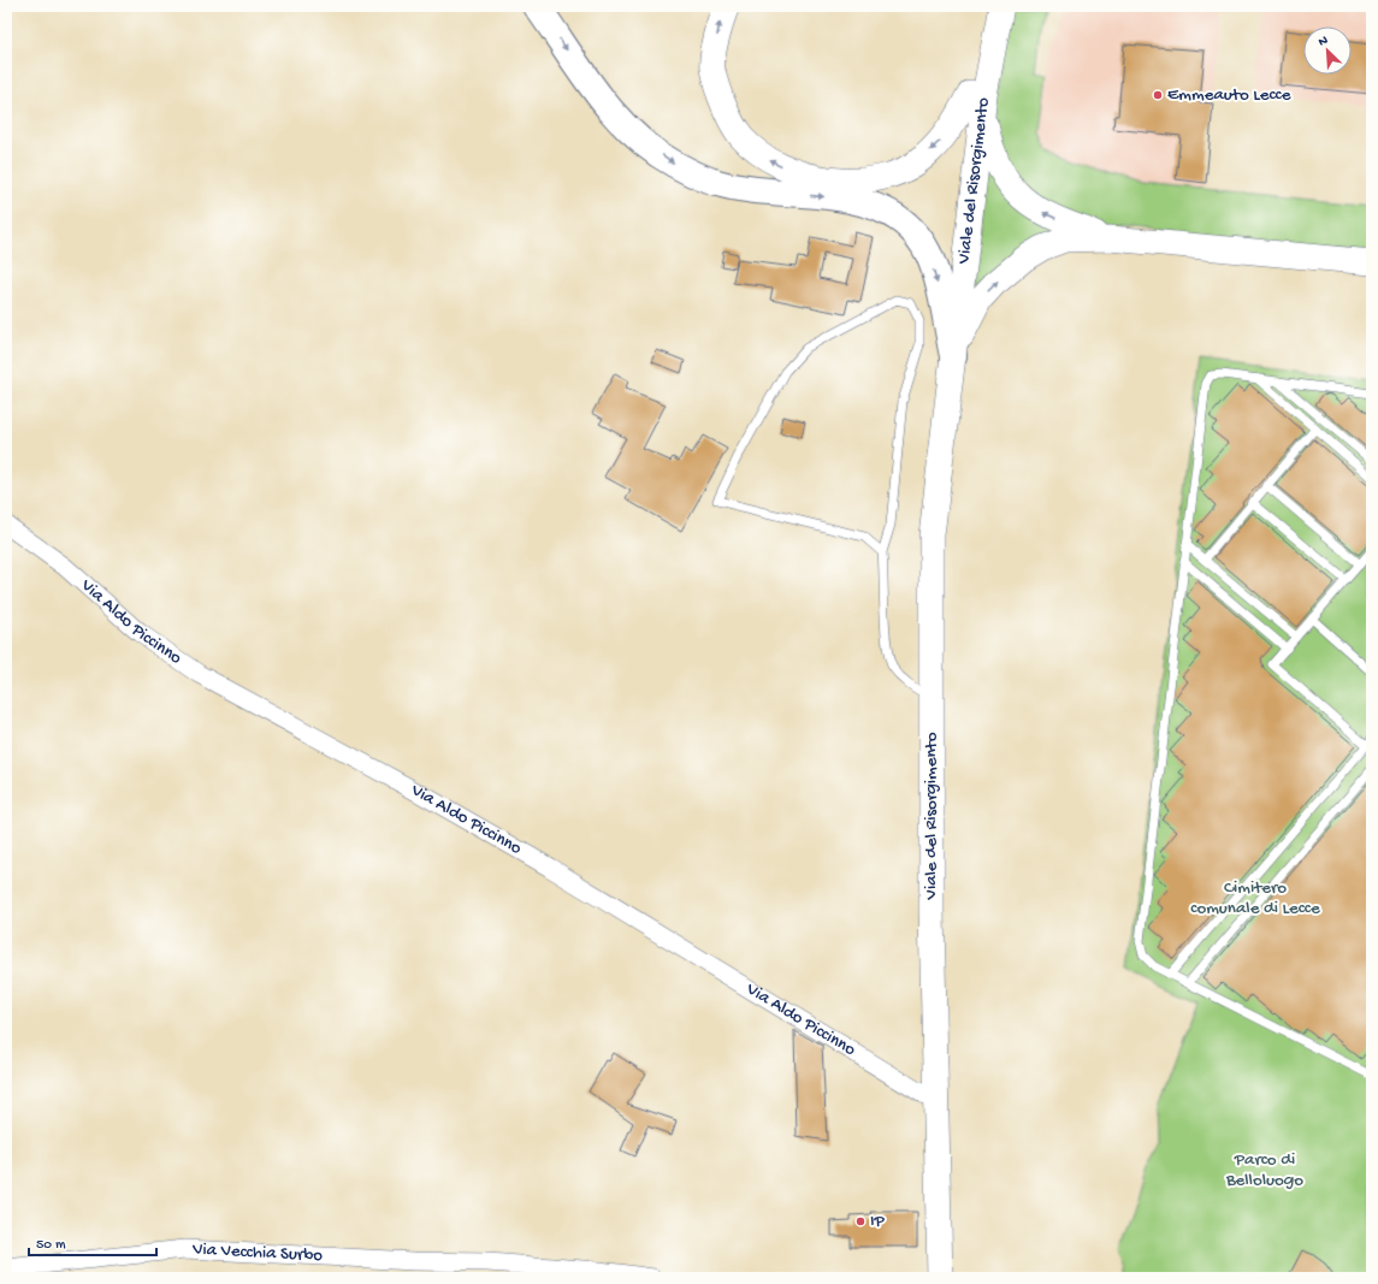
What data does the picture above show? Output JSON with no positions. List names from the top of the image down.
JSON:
{
  "streets": {
    "main road": ["Viale del Risorgimento"],
    "street": ["Via Aldo Piccinno", "Via Vecchia Surbo"]
  },
  "crossings": [
    ["Viale del Risorgimento", "Via Aldo Piccinno"]
  ],
  "parks": ["Cimitero comunale di Lecce", "Parco di Belloluogo"],
  "places": ["Emmeauto Lecce", "IP"],
  "scale_bar": "50 m",
  "north": "top left"
}
